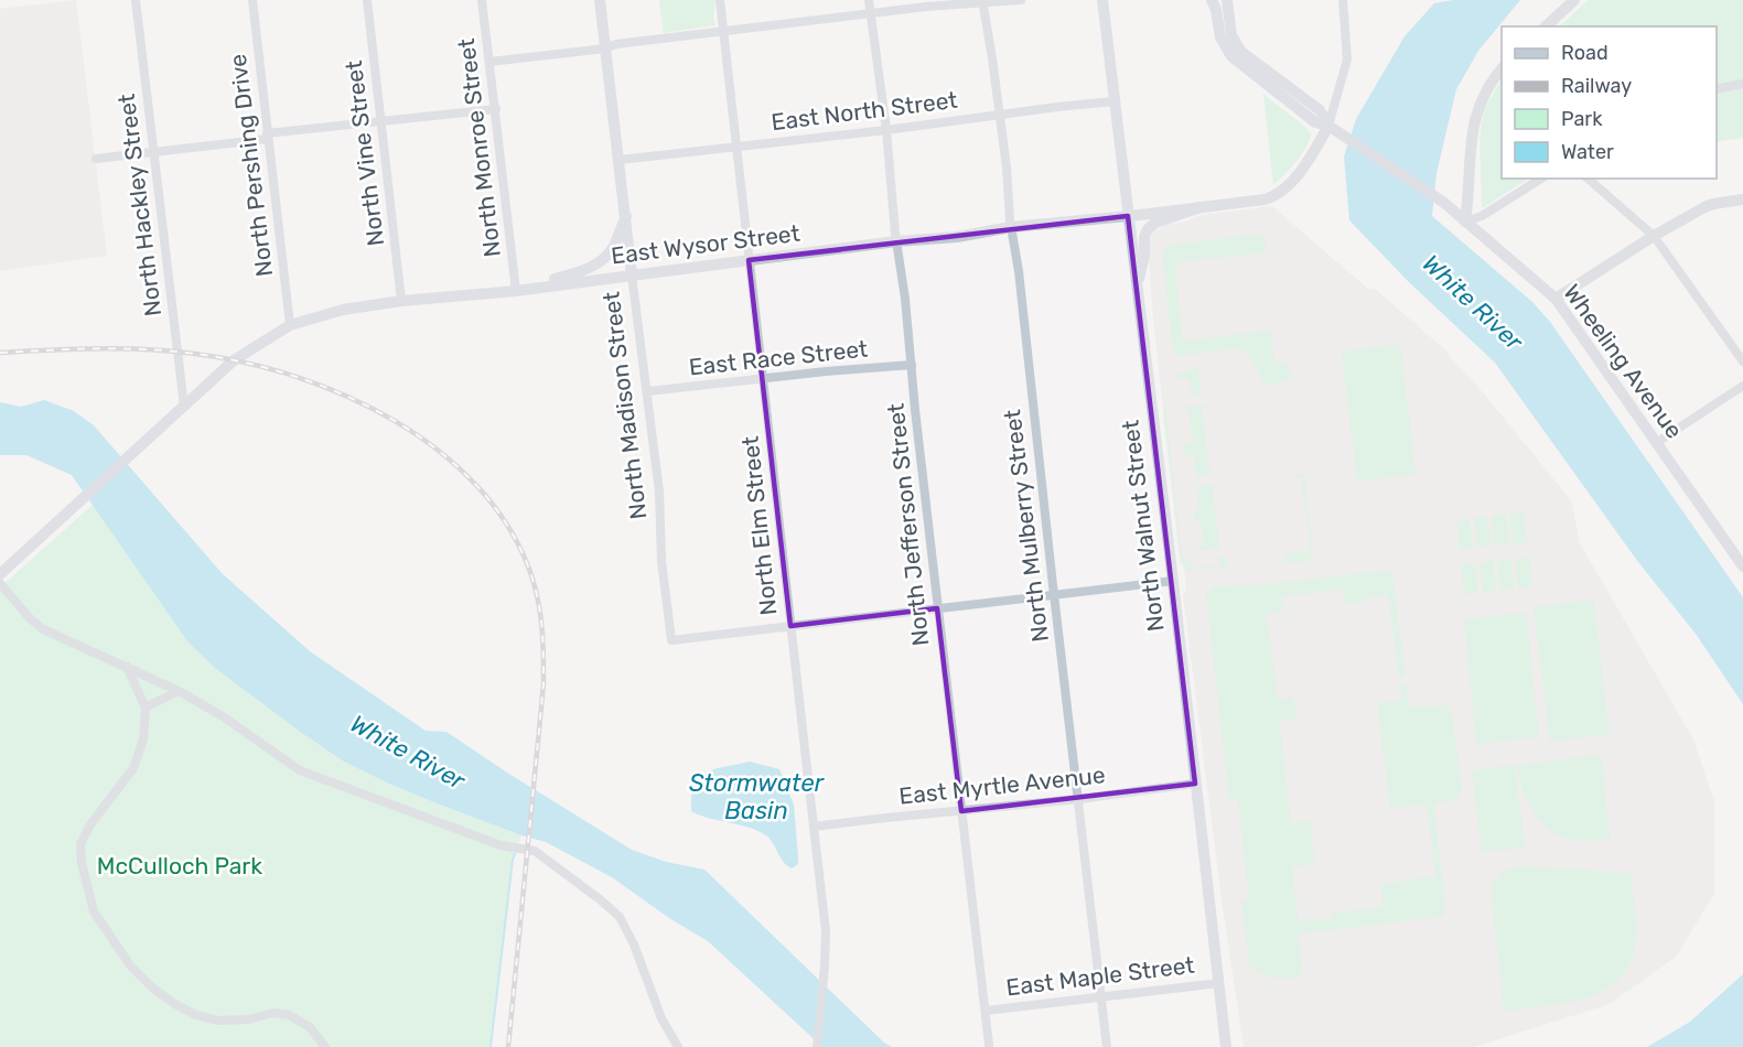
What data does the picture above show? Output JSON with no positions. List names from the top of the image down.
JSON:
{
  "streets": {
    "main road": [
      "East Wysor Street",
      "Wheeling Avenue",
      "North Madison Street",
      "North Walnut Street"
    ],
    "street": [
      "East North Street",
      "North Monroe Street",
      "North Vine Street",
      "North Pershing Drive",
      "North Hackley Street",
      "East Race Street",
      "North Jefferson Street",
      "North Elm Street",
      "North Mulberry Street",
      "East Myrtle Avenue",
      "East Maple Street"
    ]
  },
  "crossings": [
    ["East North Street", "North Madison Street"],
    ["East North Street", "North Jefferson Street"],
    ["East North Street", "North Elm Street"],
    ["East North Street", "North Mulberry Street"],
    ["East North Street", "North Walnut Street"],
    ["North Monroe Street", "East Wysor Street"],
    ["North Vine Street", "East Wysor Street"],
    ["North Pershing Drive", "East Wysor Street"],
    ["North Hackley Street", "East Wysor Street"],
    ["East Wysor Street", "Wheeling Avenue"],
    ["East Wysor Street", "North Madison Street"],
    ["East Wysor Street", "North Jefferson Street"],
    ["East Wysor Street", "North Elm Street"],
    ["East Wysor Street", "North Mulberry Street"],
    ["East Wysor Street", "North Walnut Street"],
    ["East Race Street", "North Madison Street"],
    ["East Race Street", "North Jefferson Street"],
    ["East Race Street", "North Elm Street"],
    ["North Madison Street", "North Elm Street"],
    ["North Jefferson Street", "East Myrtle Avenue"],
    ["North Jefferson Street", "East Maple Street"],
    ["North Elm Street", "East Myrtle Avenue"],
    ["North Mulberry Street", "East Myrtle Avenue"],
    ["North Mulberry Street", "East Maple Street"],
    ["North Walnut Street", "East Myrtle Avenue"],
    ["North Walnut Street", "East Maple Street"]
  ],
  "water": ["White River", "Stormwater Basin"],
  "parks": ["McCulloch Park"],
  "legend": [
    "Road",
    "Railway",
    "Park",
    "Water"
  ]
}
